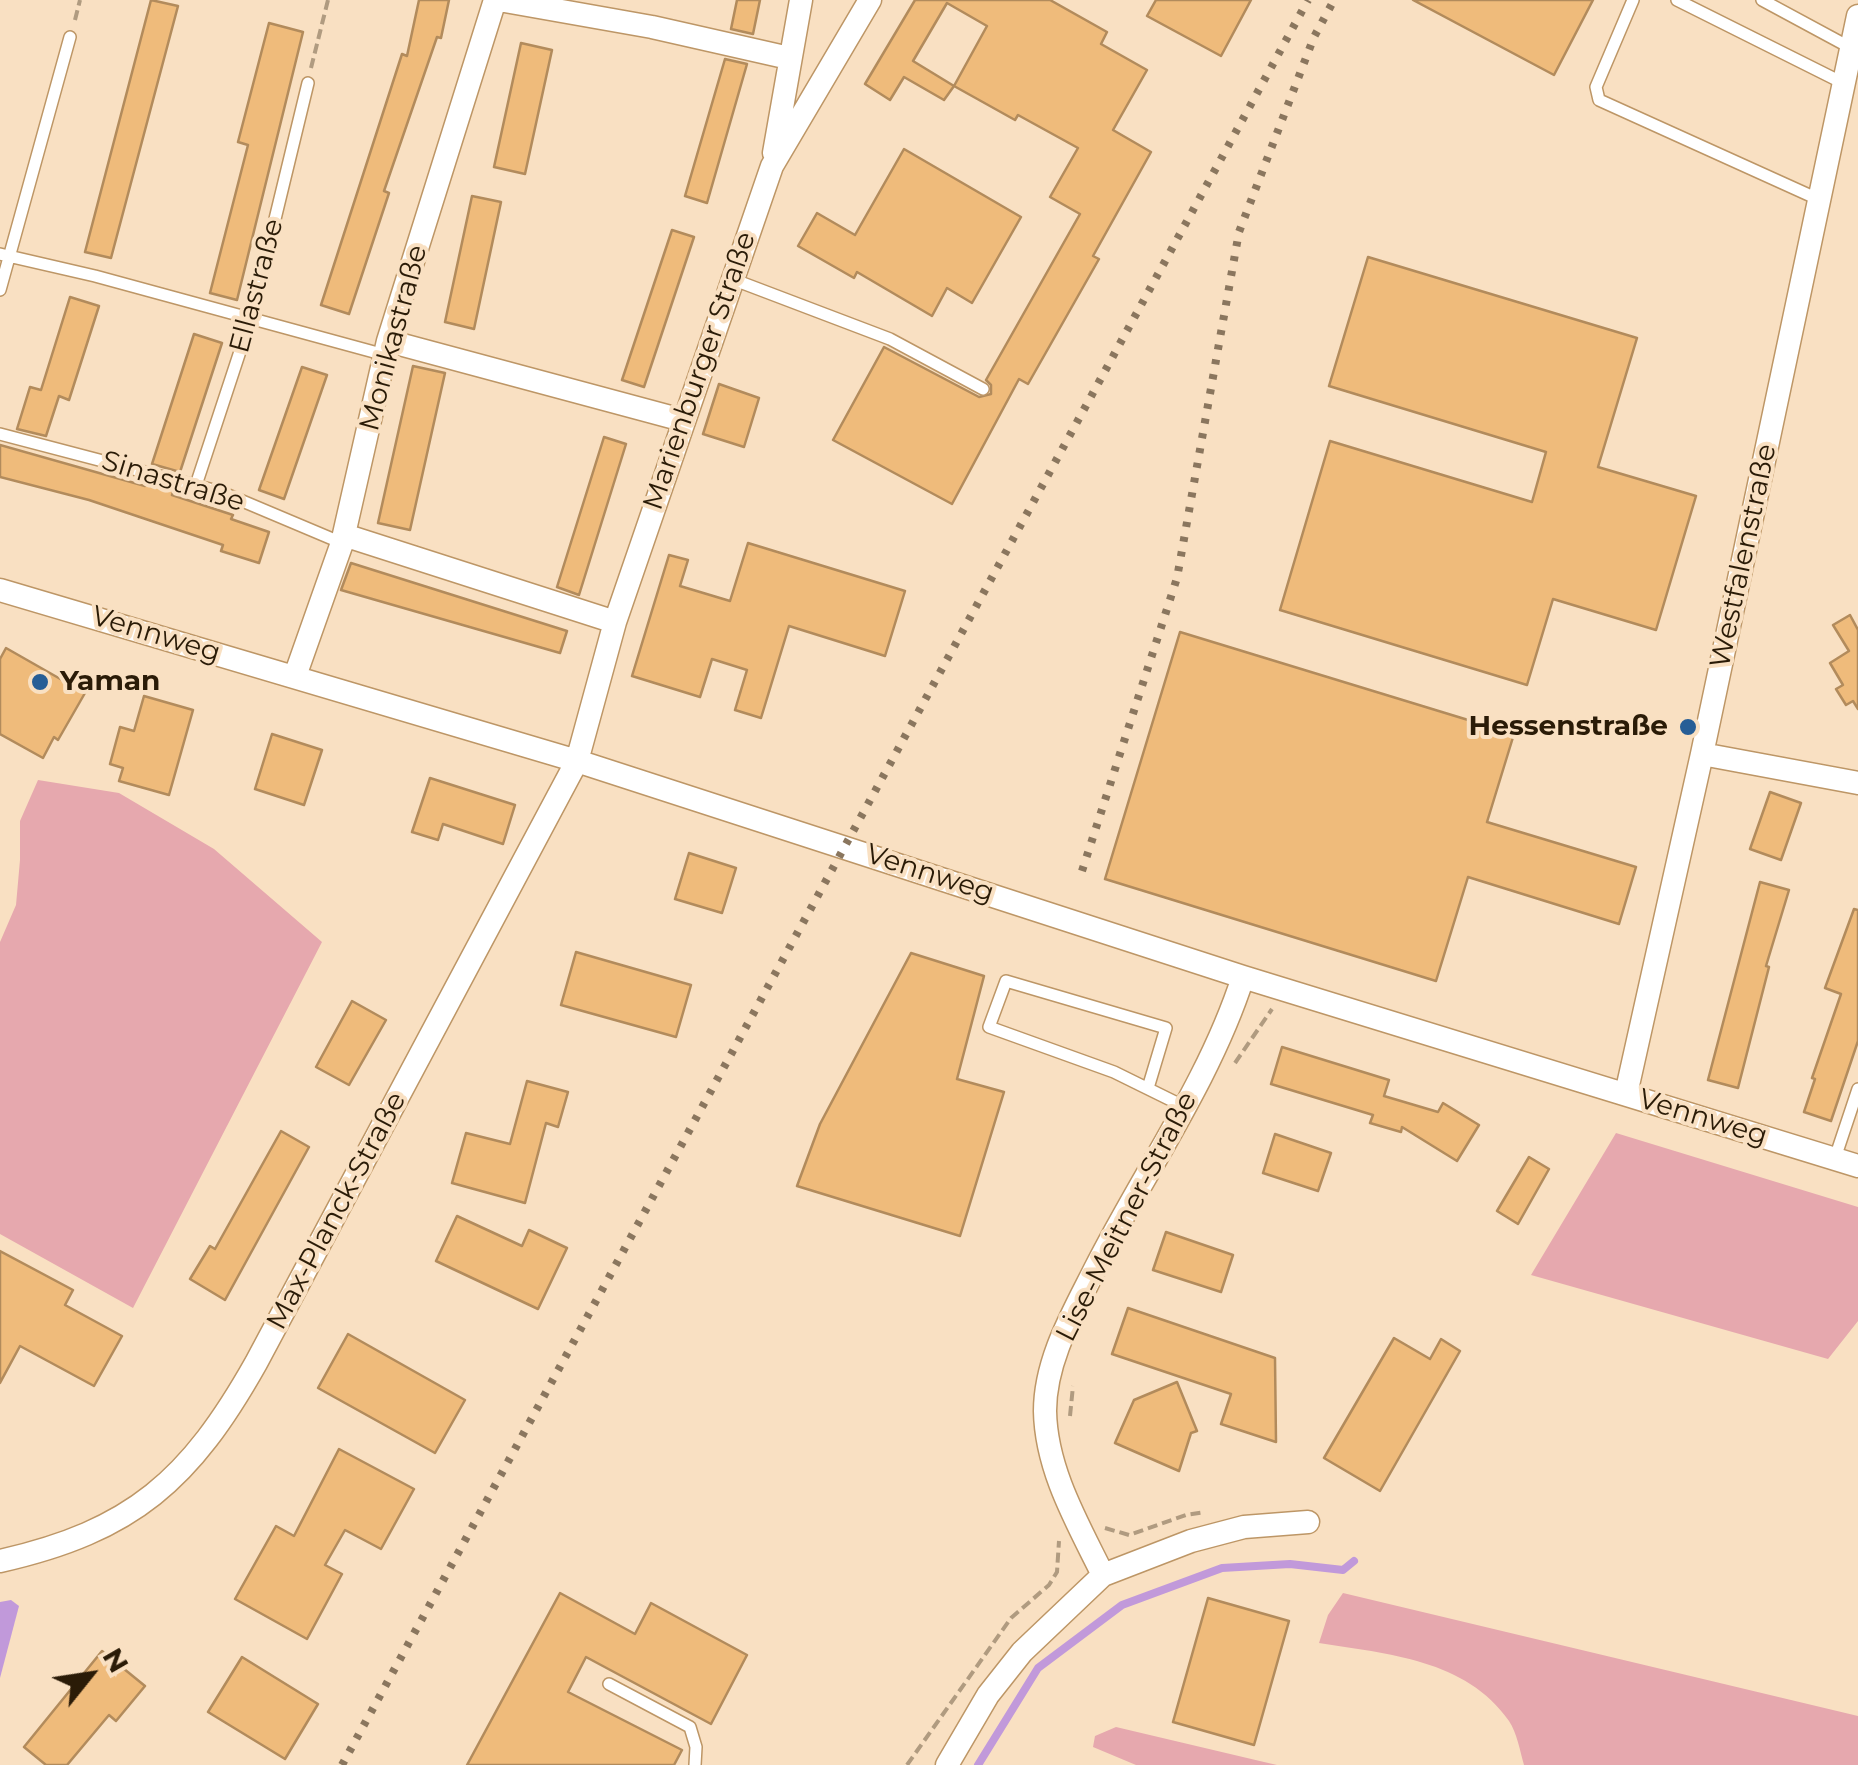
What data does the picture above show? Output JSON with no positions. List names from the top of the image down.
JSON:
{
  "streets": {
    "street": [
      "Monikastraße",
      "Marienburger Straße",
      "Westfalenstraße",
      "Vennweg",
      "Max-Planck-Straße",
      "Lise-Meitner-Straße"
    ],
    "lane": ["Ellastraße", "Sinastraße"]
  },
  "crossings": [
    ["Ellastraße", "Sinastraße"],
    ["Monikastraße", "Sinastraße"],
    ["Monikastraße", "Vennweg"],
    ["Marienburger Straße", "Vennweg"],
    ["Marienburger Straße", "Max-Planck-Straße"],
    ["Westfalenstraße", "Vennweg"],
    ["Vennweg", "Max-Planck-Straße"],
    ["Vennweg", "Lise-Meitner-Straße"]
  ],
  "places": ["Yaman", "Hessenstraße"],
  "north": "top right"
}
